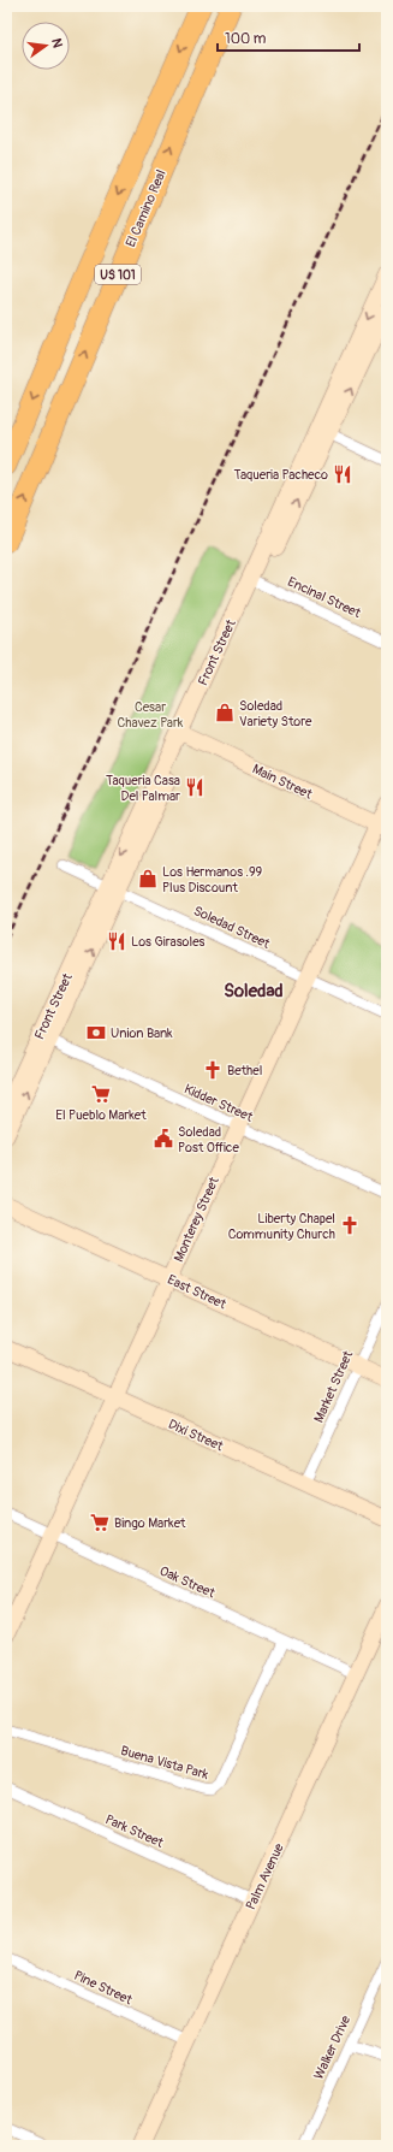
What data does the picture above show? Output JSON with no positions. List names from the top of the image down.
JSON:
{
  "streets": {
    "highway": ["El Camino Real", "US 101"],
    "street": [
      "Encinal Street",
      "Front Street",
      "Main Street",
      "Soledad Street",
      "Kidder Street",
      "Monterey Street",
      "East Street",
      "Market Street",
      "Dixi Street",
      "Oak Street",
      "Buena Vista Park",
      "Park Street",
      "Palm Avenue",
      "Pine Street",
      "Walker Drive"
    ]
  },
  "crossings": [
    ["Encinal Street", "Front Street"],
    ["Front Street", "Main Street"],
    ["Front Street", "Soledad Street"],
    ["Front Street", "Kidder Street"],
    ["Main Street", "Monterey Street"],
    ["Soledad Street", "Monterey Street"],
    ["Kidder Street", "Monterey Street"],
    ["Monterey Street", "East Street"],
    ["Monterey Street", "Dixi Street"],
    ["Monterey Street", "Oak Street"],
    ["East Street", "Market Street"],
    ["Market Street", "Dixi Street"],
    ["Oak Street", "Buena Vista Park"],
    ["Oak Street", "Palm Avenue"],
    ["Park Street", "Palm Avenue"],
    ["Palm Avenue", "Pine Street"]
  ],
  "districts": ["Soledad"],
  "parks": ["Cesar Chavez Park"],
  "places": {
    "restaurant": ["Taqueria Pacheco", "Taqueria Casa Del Palmar", "Los Girasoles"],
    "shop": ["Soledad Variety Store", "Los Hermanos .99 Plus Discount"],
    "bank": ["Union Bank"],
    "church": ["Bethel", "Liberty Chapel Community Church"],
    "supermarket": ["El Pueblo Market", "Bingo Market"],
    "public building": ["Soledad Post Office"]
  },
  "scale_bar": "100 m",
  "north": "right"
}
